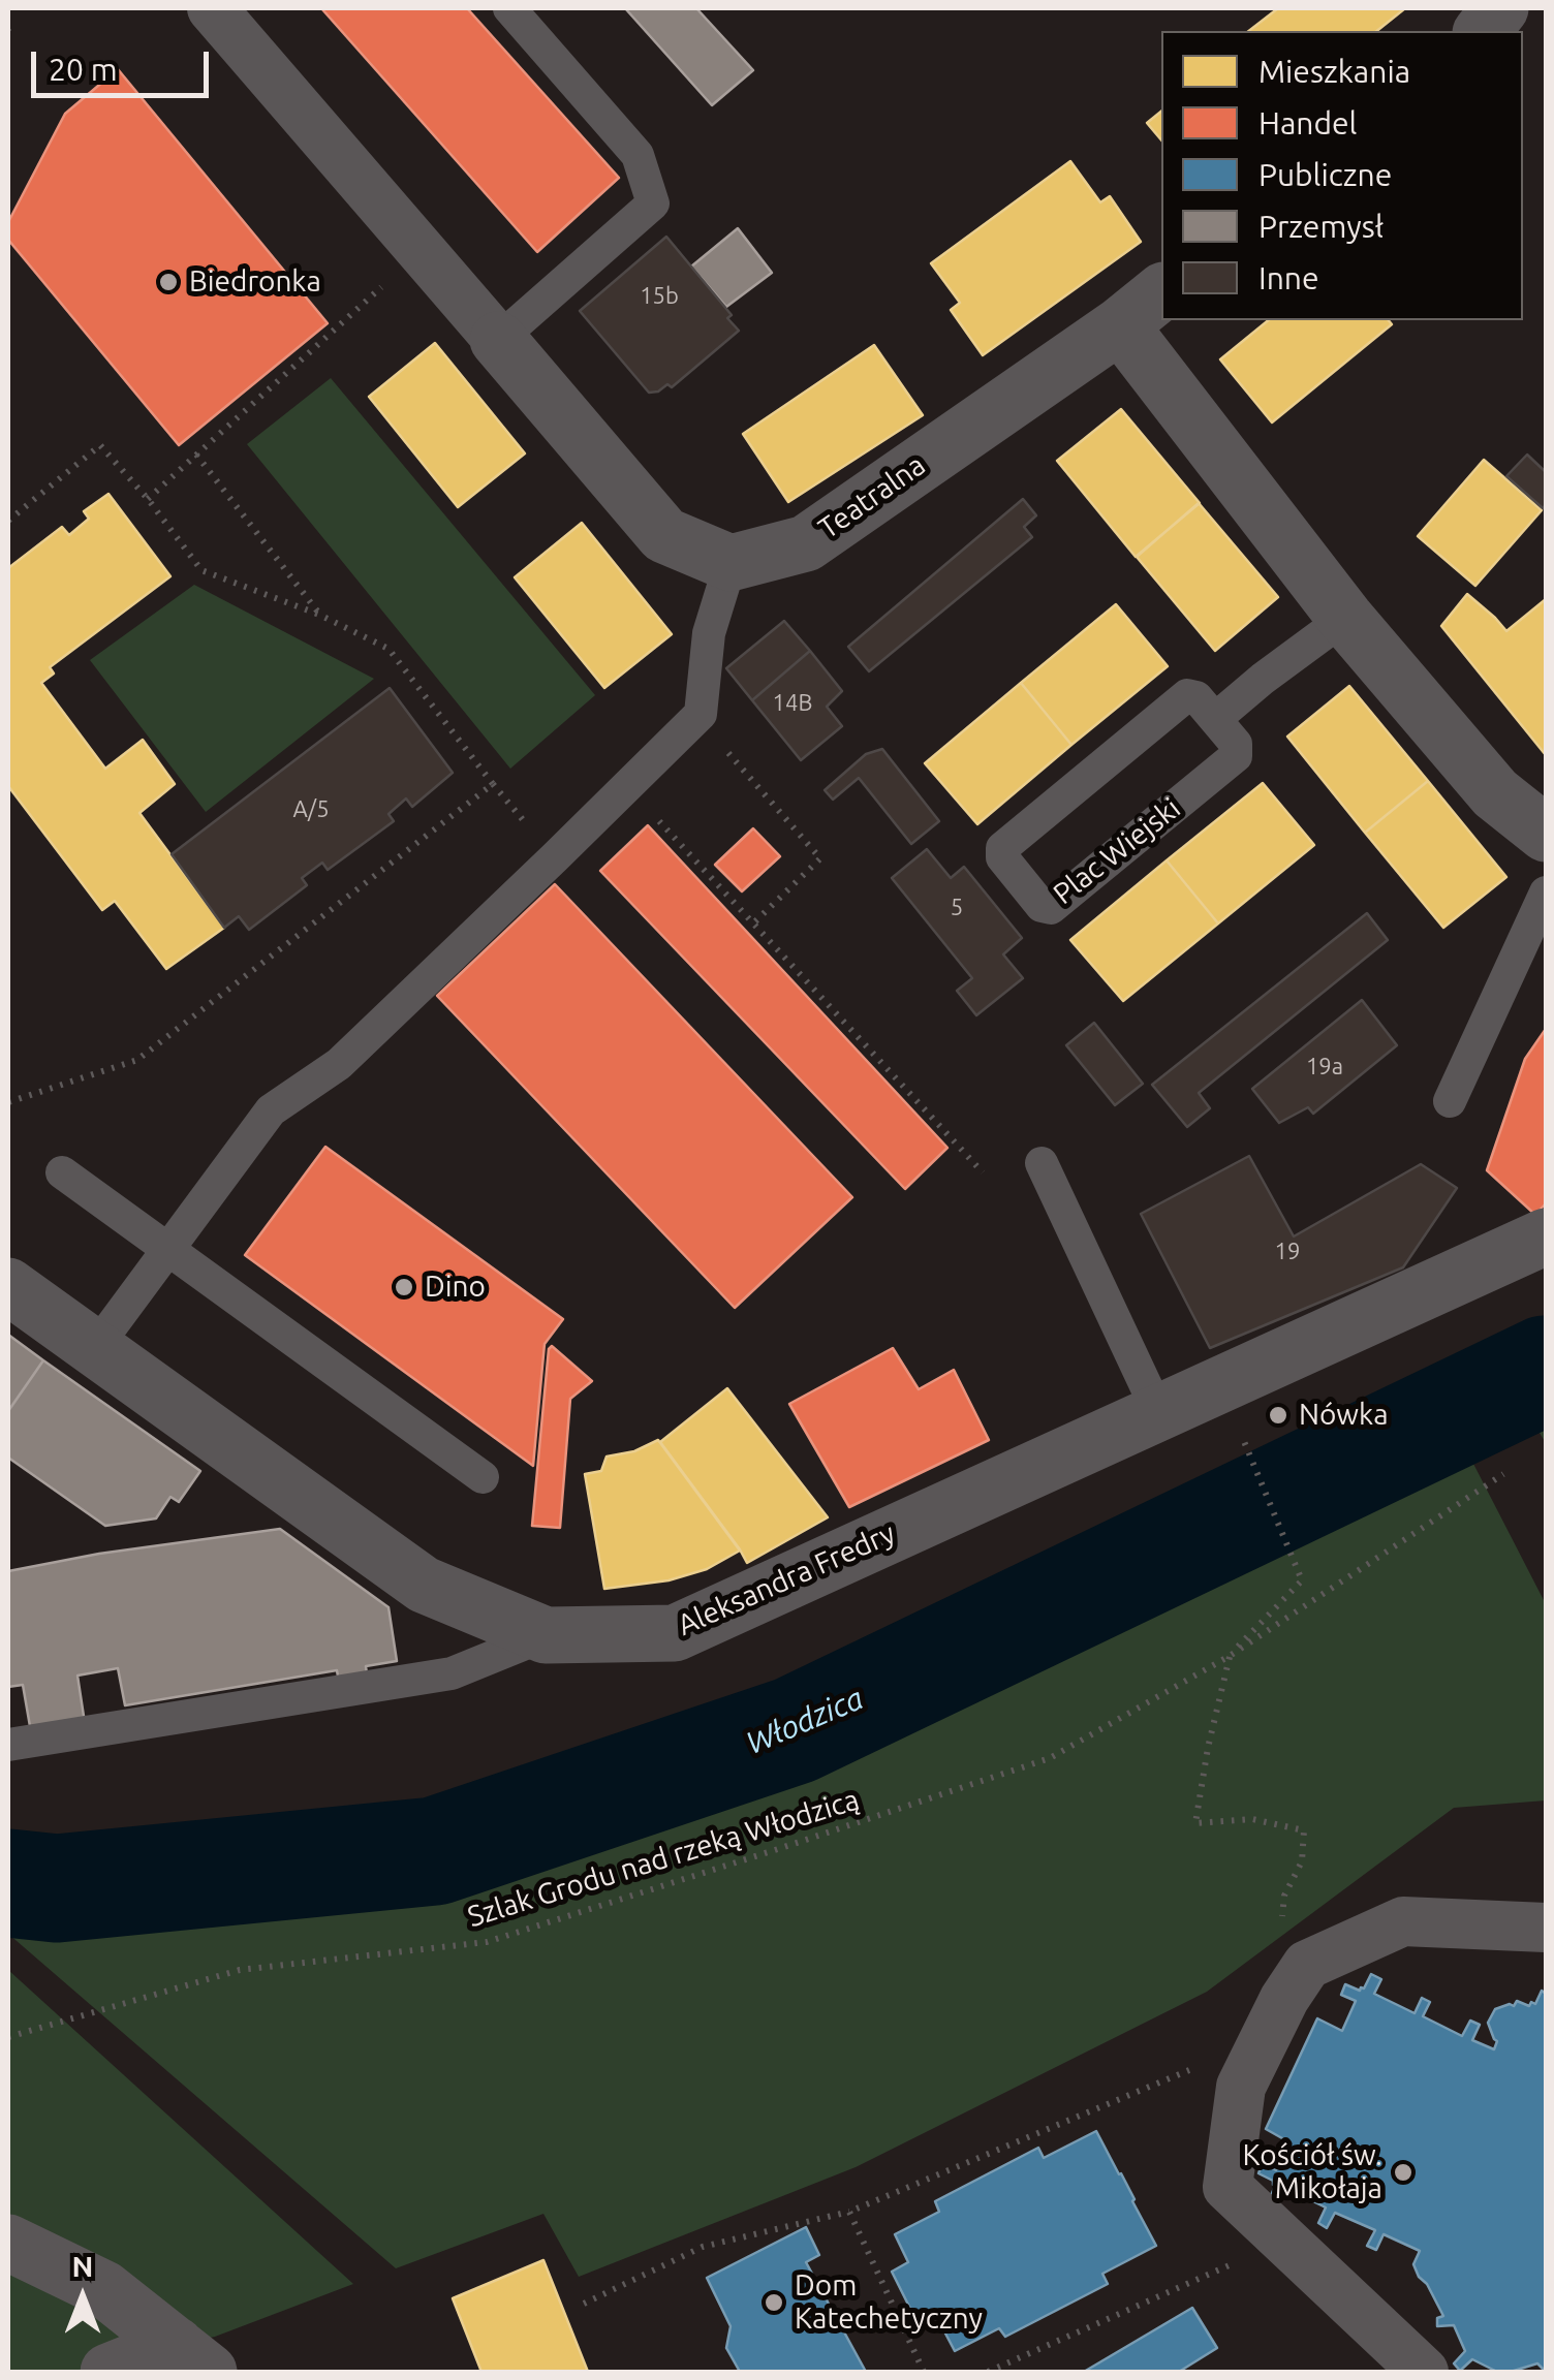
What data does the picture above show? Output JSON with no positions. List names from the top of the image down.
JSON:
{
  "streets": {
    "street": ["Teatralna", "Aleksandra Fredry"],
    "lane": ["Plac Wiejski"],
    "path": ["Szlak Grodu nad rzeką Włodzicą"]
  },
  "water": ["Włodzica"],
  "places": [
    "Biedronka",
    "Dino",
    "Nówka",
    "Kościół św. Mikołaja",
    "Dom Katechetyczny"
  ],
  "house_numbers": [
    "15b",
    "14B",
    "A/5",
    "5",
    "19a",
    "19"
  ],
  "legend": [
    "Mieszkania",
    "Handel",
    "Publiczne",
    "Przemysł",
    "Inne"
  ],
  "scale_bar": "20 m",
  "north": "top"
}
